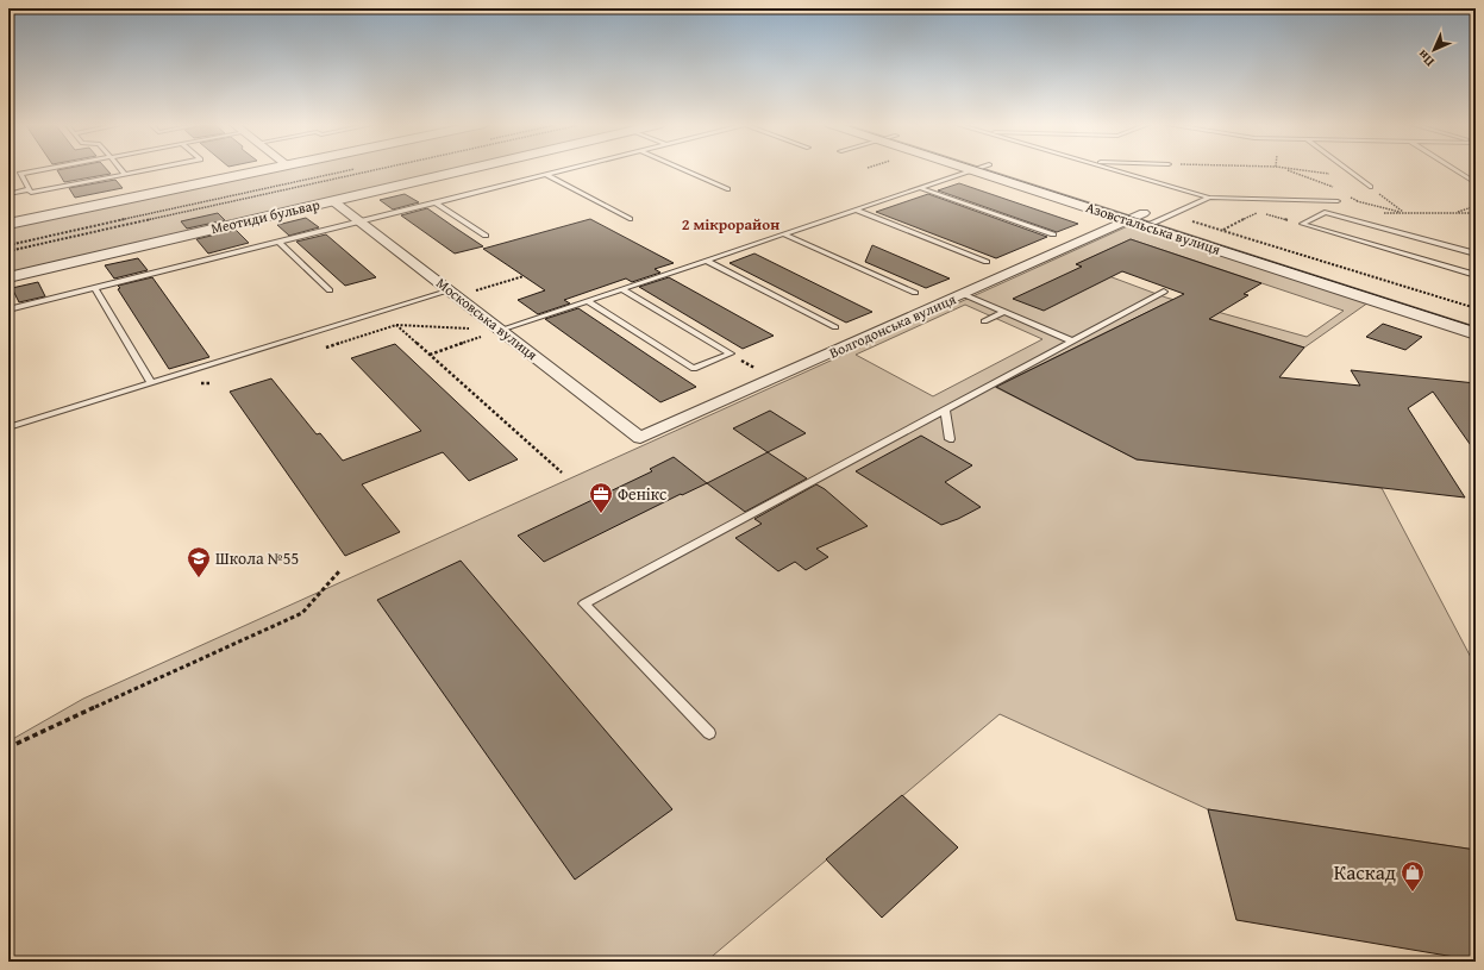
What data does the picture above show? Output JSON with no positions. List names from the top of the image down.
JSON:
{
  "streets": {
    "street": [
      "Меотиди бульвар",
      "Азовстальська вулиця",
      "Московська вулиця",
      "Волгодонська вулиця"
    ]
  },
  "crossings": [
    ["Меотиди бульвар", "Московська вулиця"],
    ["Азовстальська вулиця", "Волгодонська вулиця"],
    ["Московська вулиця", "Волгодонська вулиця"]
  ],
  "districts": ["2 мікрорайон"],
  "places": {
    "office": ["Фенікс"],
    "school or university": ["Школа №55"],
    "shop": ["Каскад"]
  },
  "north": "bottom left"
}
